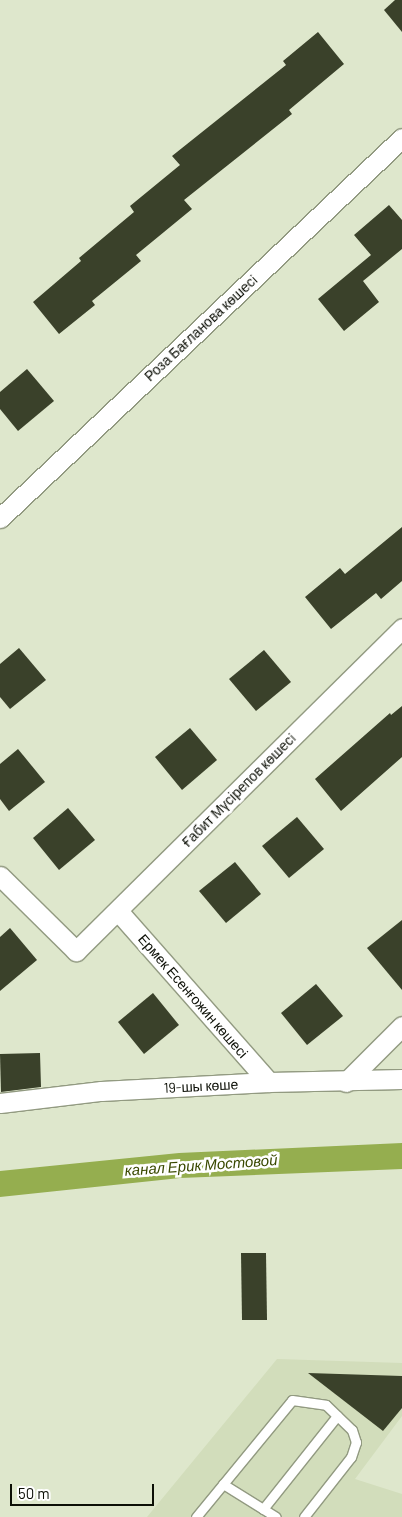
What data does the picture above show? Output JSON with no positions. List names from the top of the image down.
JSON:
{
  "streets": {
    "street": [
      "Роза Бағланова көшесi",
      "Ғабит Мүсірепов көшесi",
      "Ермек Есенғожин көшесі",
      "19-шы көше"
    ]
  },
  "crossings": [
    ["Ғабит Мүсірепов көшесi", "Ермек Есенғожин көшесі"],
    ["Ермек Есенғожин көшесі", "19-шы көше"]
  ],
  "water": ["канал Ерик Мостовой"],
  "scale_bar": "50 m"
}
